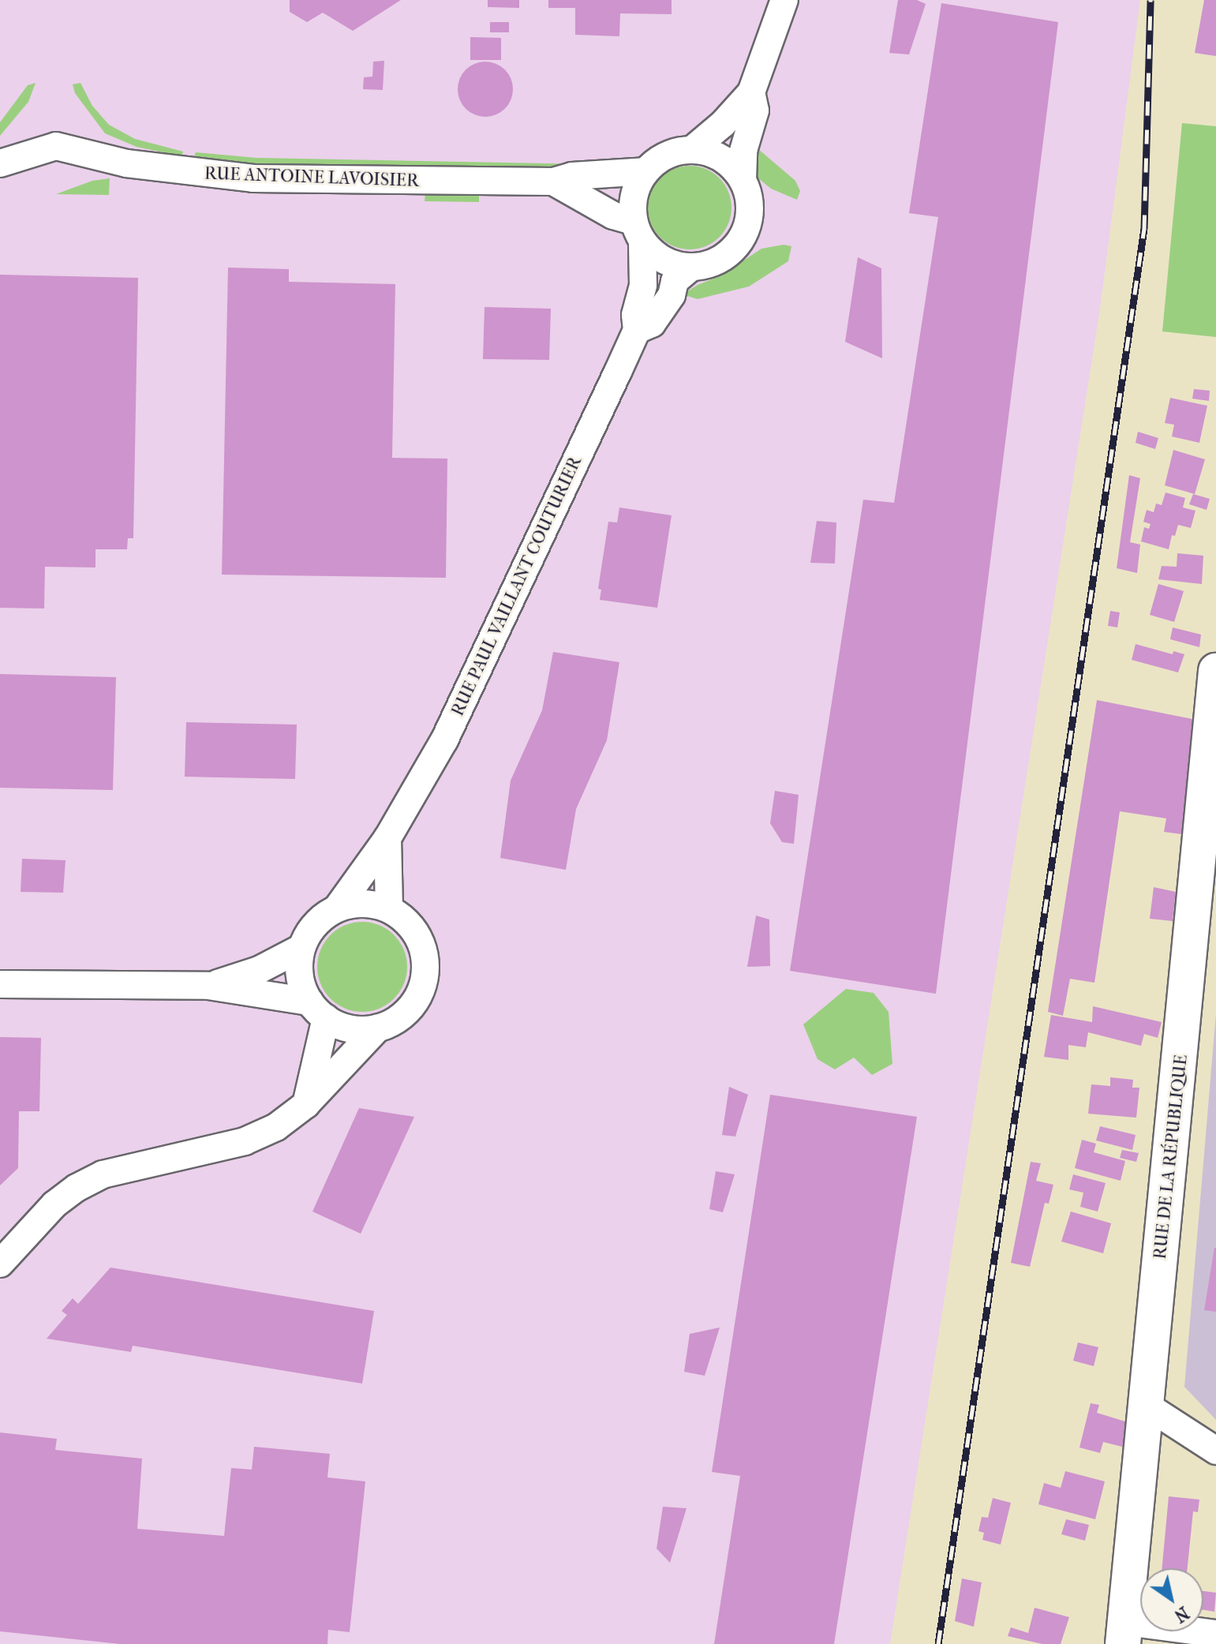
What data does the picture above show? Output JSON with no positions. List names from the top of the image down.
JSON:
{
  "streets": {
    "street": ["RUE ANTOINE LAVOISIER", "RUE PAUL VAILLANT COUTURIER", "RUE DE LA RÉPUBLIQUE"]
  },
  "crossings": [
    ["RUE ANTOINE LAVOISIER", "RUE PAUL VAILLANT COUTURIER"]
  ],
  "north": "bottom right"
}
